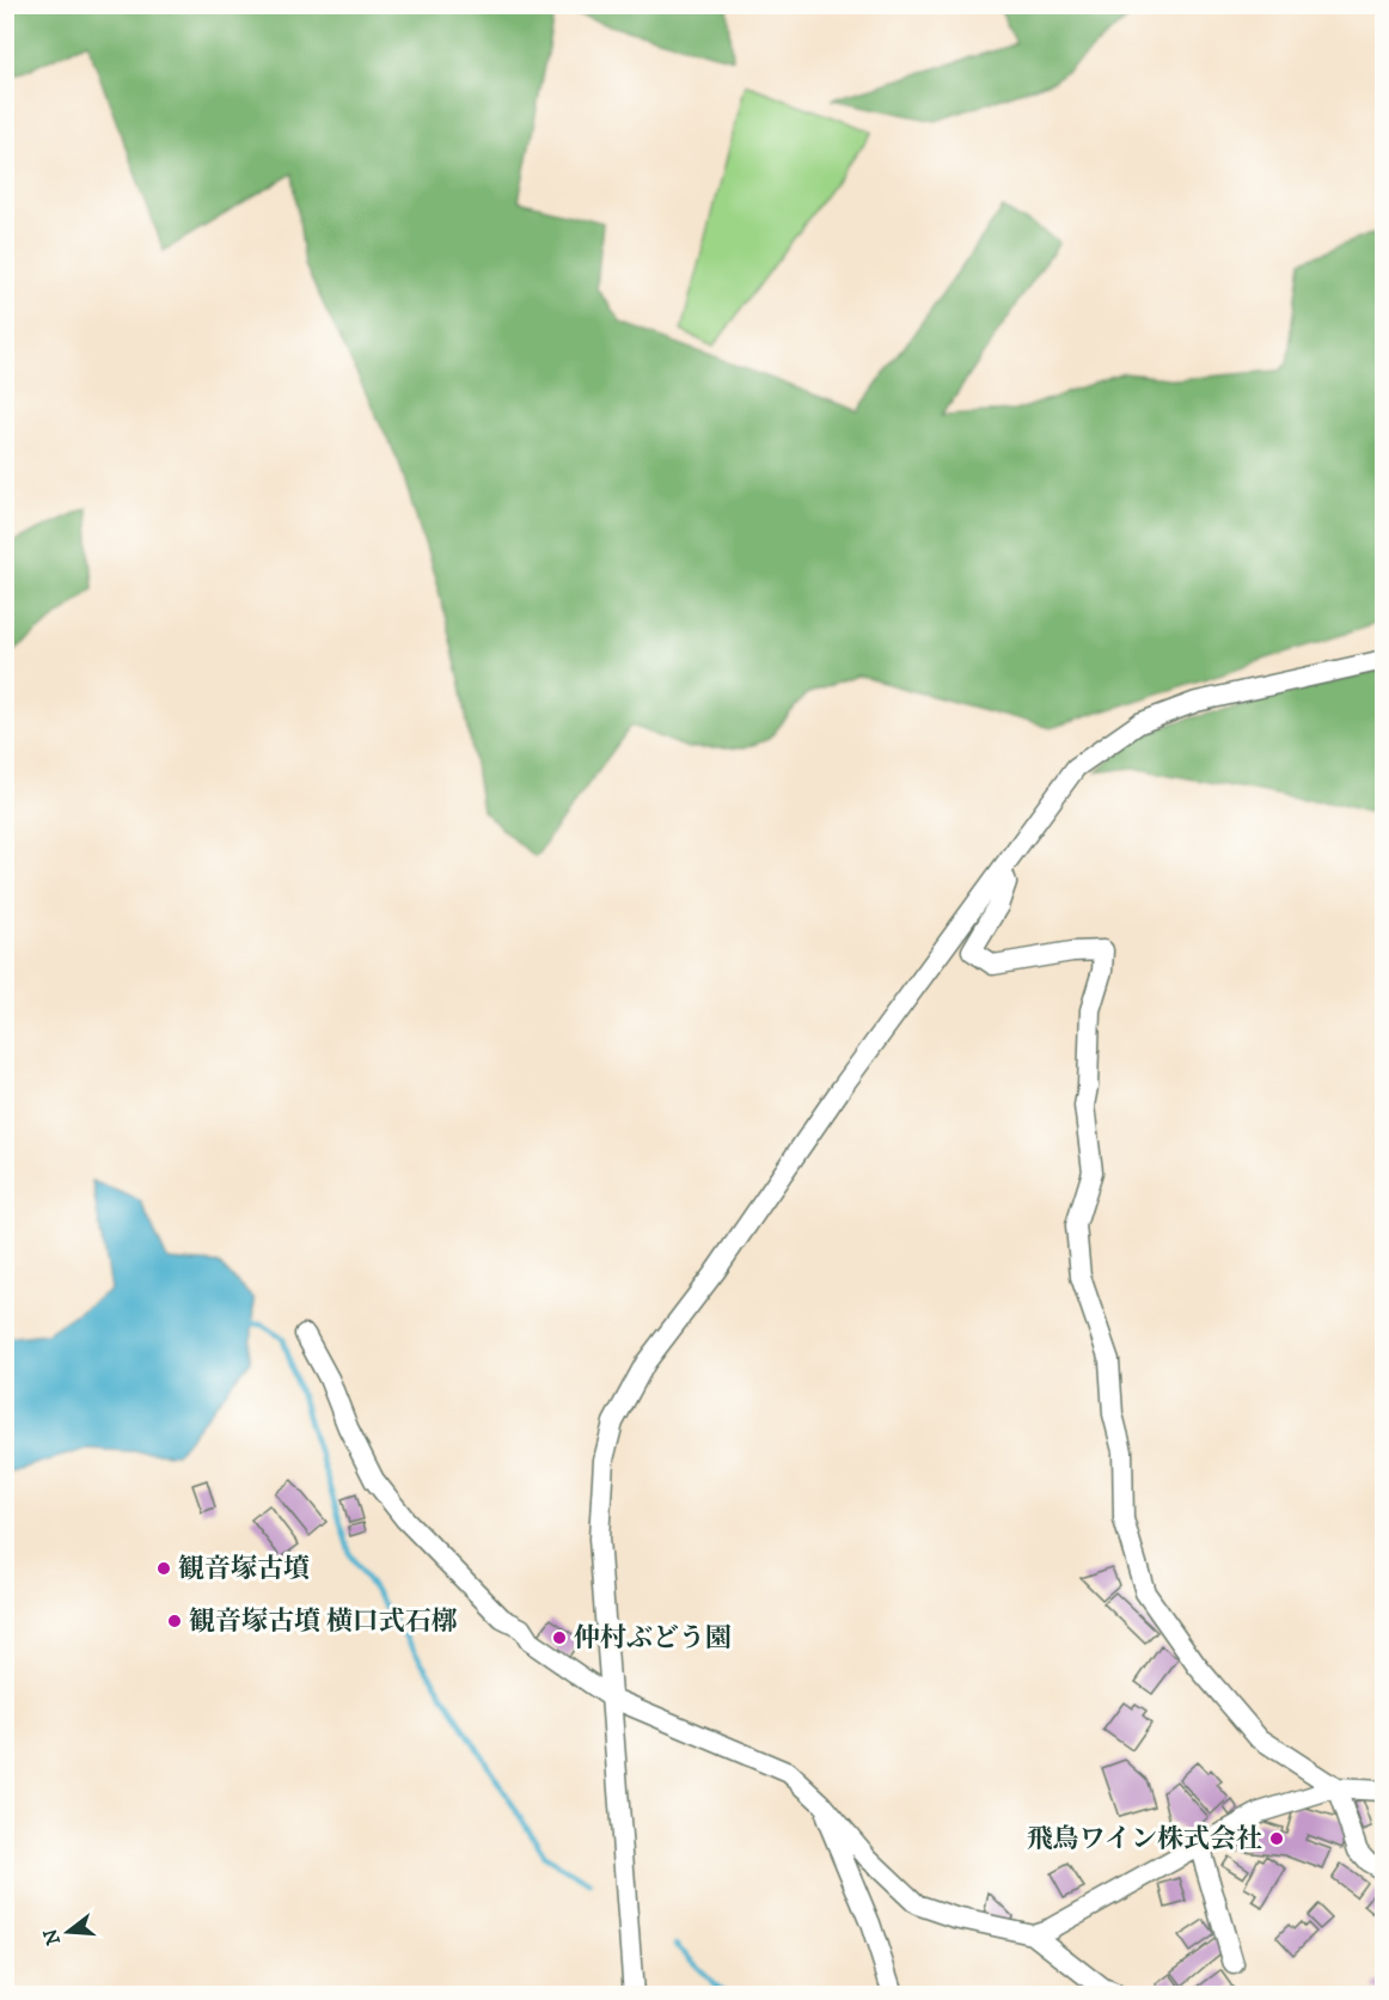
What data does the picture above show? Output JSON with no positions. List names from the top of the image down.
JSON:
{
  "places": [
    "観音塚古墳",
    "観音塚古墳 横口式石槨",
    "仲村ぶどう園",
    "飛鳥ワイン株式会社"
  ],
  "north": "left"
}
